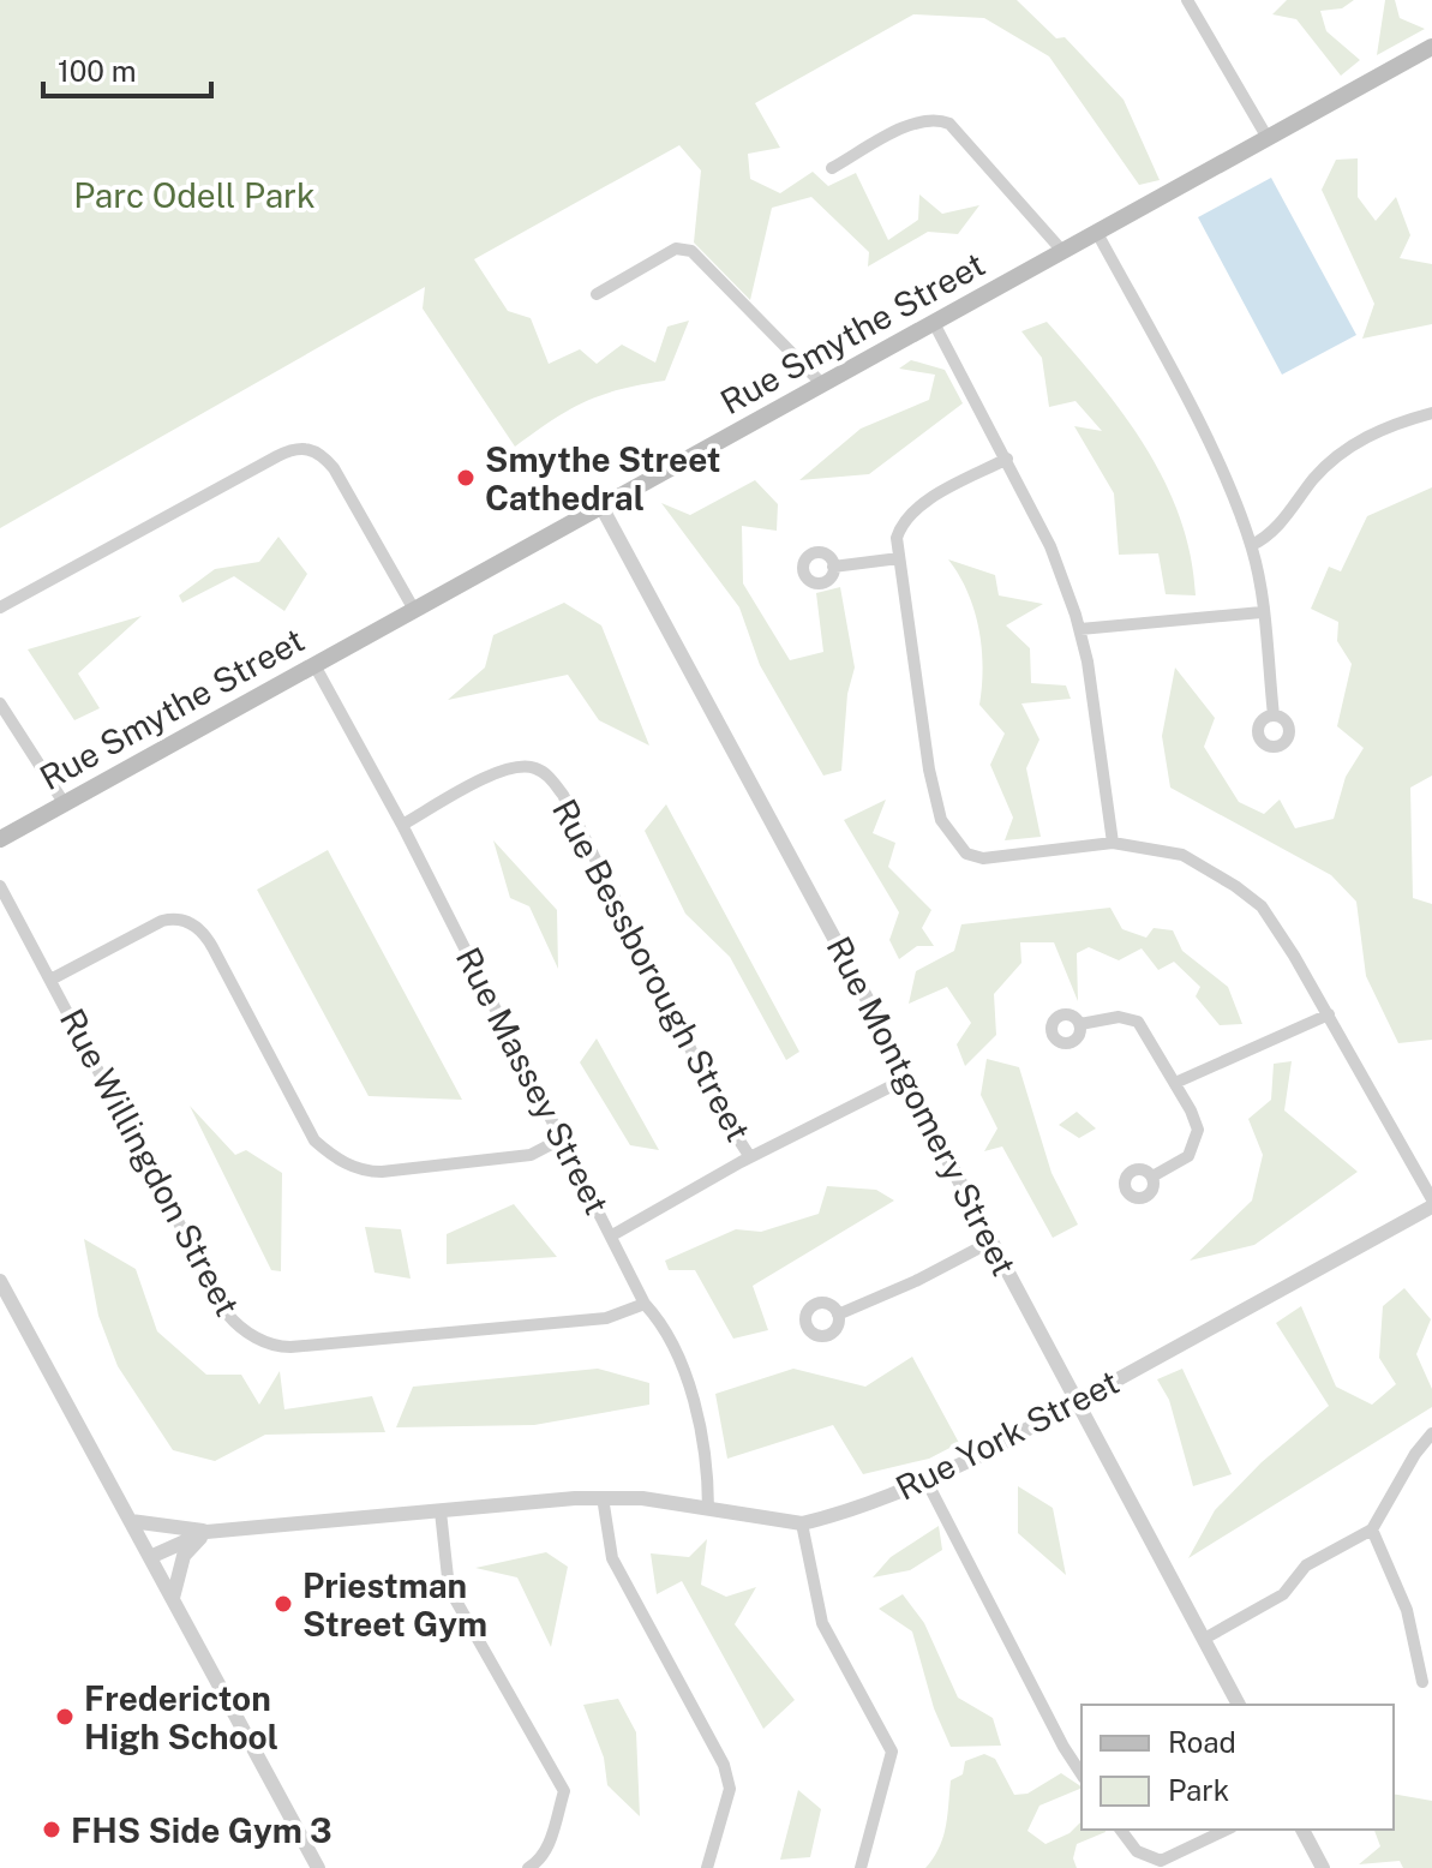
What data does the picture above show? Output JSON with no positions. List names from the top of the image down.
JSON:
{
  "streets": {
    "main road": ["Rue Smythe Street"],
    "street": [
      "Rue Bessborough Street",
      "Rue Massey Street",
      "Rue Montgomery Street",
      "Rue Willingdon Street",
      "Rue York Street"
    ]
  },
  "crossings": [
    ["Rue Smythe Street", "Rue Massey Street"],
    ["Rue Smythe Street", "Rue Montgomery Street"],
    ["Rue Bessborough Street", "Rue Massey Street"],
    ["Rue Massey Street", "Rue Willingdon Street"],
    ["Rue Massey Street", "Rue York Street"],
    ["Rue Montgomery Street", "Rue York Street"]
  ],
  "parks": ["Parc Odell Park"],
  "places": [
    "Smythe Street Cathedral",
    "Priestman Street Gym",
    "Fredericton High School",
    "FHS Side Gym 3"
  ],
  "legend": ["Road", "Park"],
  "scale_bar": "100 m"
}
